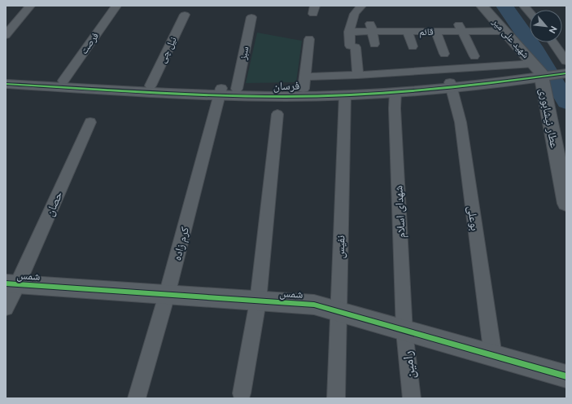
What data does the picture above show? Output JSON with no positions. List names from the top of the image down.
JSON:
{
  "streets": {
    "street": [
      "قائم",
      "شهید علی میر",
      "فرصت",
      "نیل چی",
      "سبز",
      "فرسان",
      "عطار نیشابوری",
      "حصان",
      "شهدای اسلام",
      "بوعلی",
      "کرم زاده",
      "نفیس",
      "شمس",
      "رامین"
    ]
  },
  "crossings": [
    ["قائم", "شهید علی میر"],
    ["شهید علی میر", "فرسان"],
    ["شهید علی میر", "عطار نیشابوری"],
    ["فرصت", "فرسان"],
    ["نیل چی", "فرسان"],
    ["سبز", "فرسان"],
    ["فرسان", "عطار نیشابوری"],
    ["فرسان", "شهدای اسلام"],
    ["فرسان", "بوعلی"],
    ["فرسان", "کرم زاده"],
    ["فرسان", "نفیس"],
    ["حصان", "شمس"],
    ["شهدای اسلام", "شمس"],
    ["شهدای اسلام", "رامین"],
    ["بوعلی", "شمس"],
    ["کرم زاده", "شمس"],
    ["نفیس", "شمس"],
    ["شمس", "رامین"]
  ],
  "north": "bottom right"
}
